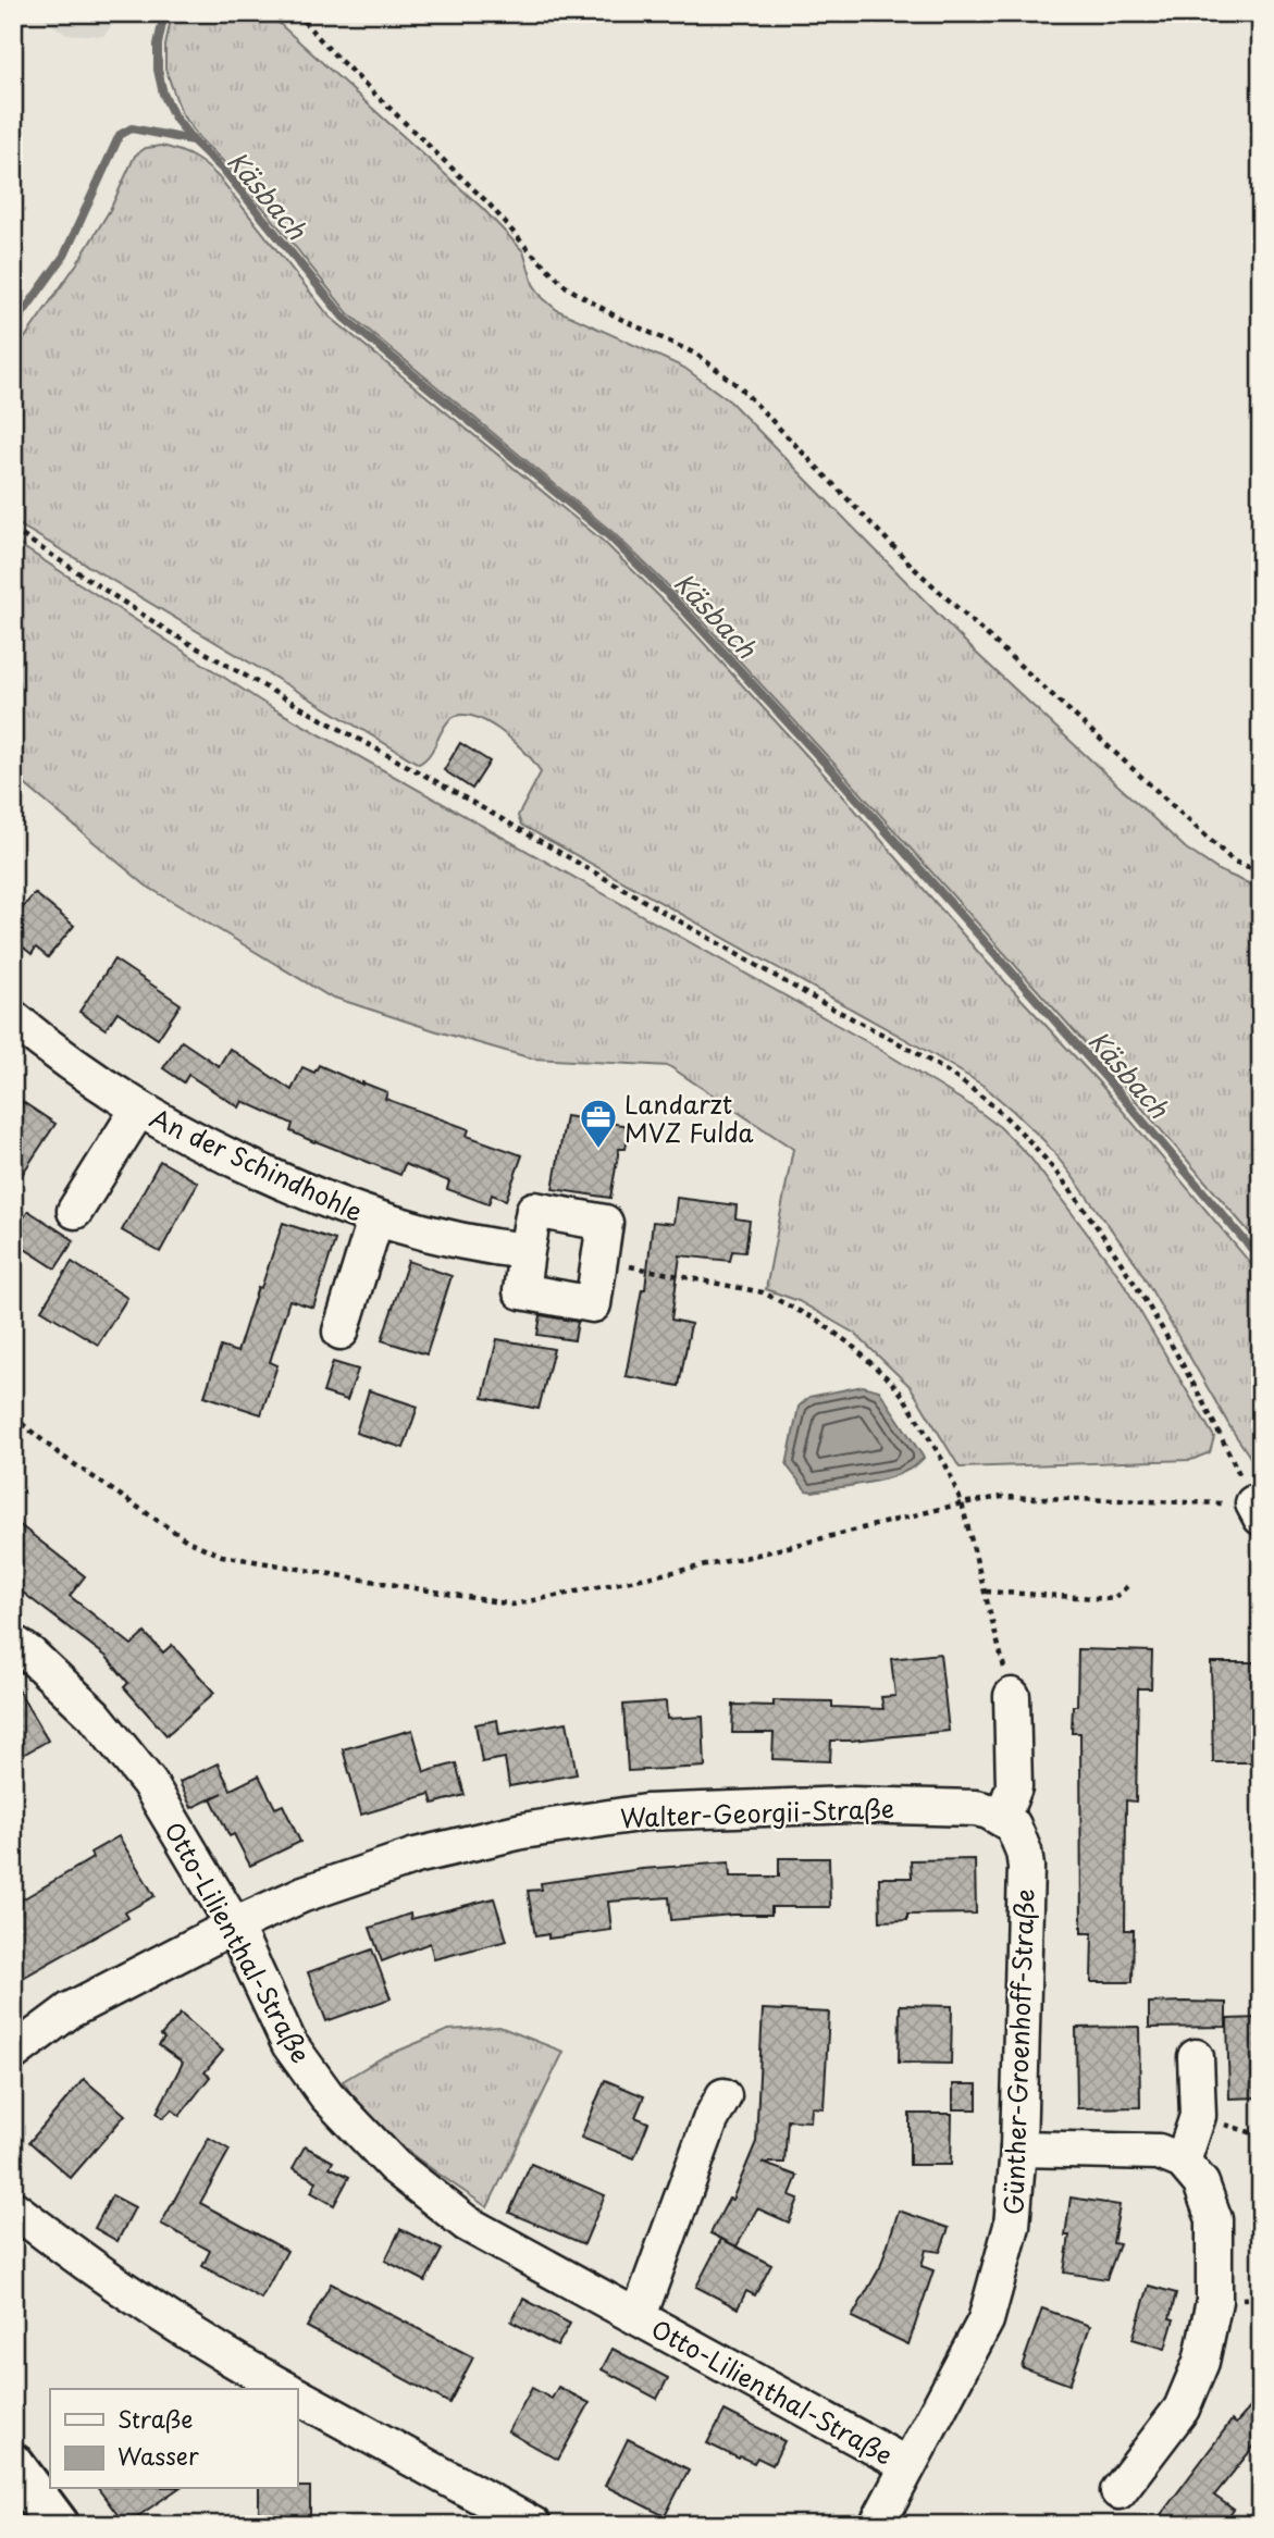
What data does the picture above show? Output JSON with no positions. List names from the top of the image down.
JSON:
{
  "streets": {
    "street": [
      "An der Schindhohle",
      "Walter-Georgii-Straße",
      "Otto-Lilienthal-Straße",
      "Günther-Groenhoff-Straße"
    ]
  },
  "crossings": [
    ["Walter-Georgii-Straße", "Otto-Lilienthal-Straße"],
    ["Walter-Georgii-Straße", "Günther-Groenhoff-Straße"],
    ["Otto-Lilienthal-Straße", "Günther-Groenhoff-Straße"]
  ],
  "water": ["Käsbach"],
  "places": {
    "office": ["Landarzt MVZ Fulda"]
  },
  "legend": ["Straße", "Wasser"]
}
